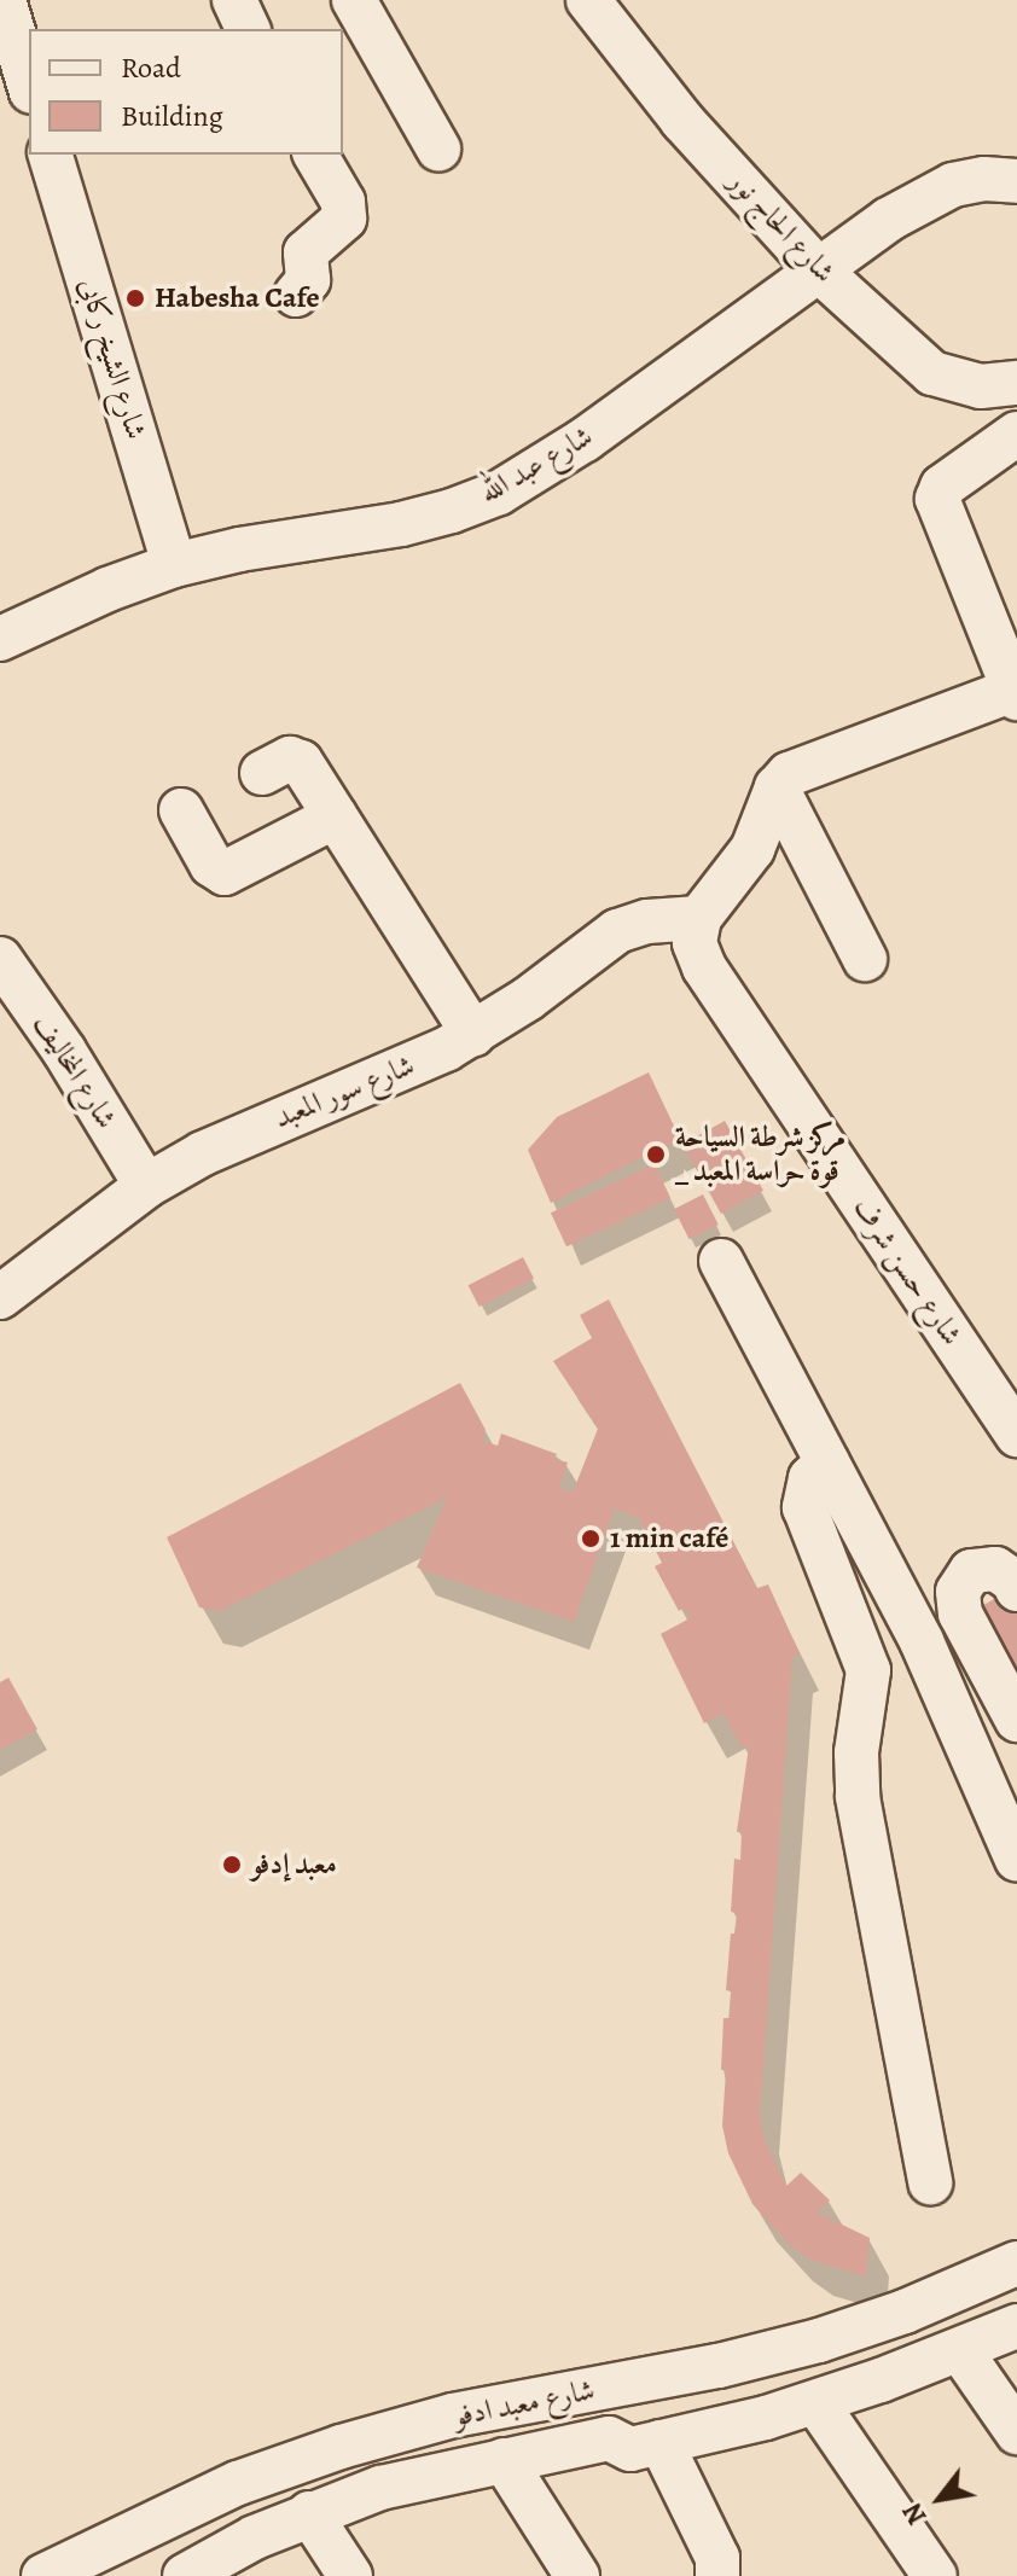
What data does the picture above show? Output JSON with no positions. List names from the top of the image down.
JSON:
{
  "streets": {
    "street": [
      "شارع الحاج نور",
      "شارع الشيخ ركابى",
      "شارع عبد الله",
      "شارع المخاليف",
      "شارع سور المعبد",
      "شارع حسن شرف",
      "شارع معبد ادفو"
    ]
  },
  "crossings": [
    ["شارع الحاج نور", "شارع عبد الله"],
    ["شارع الشيخ ركابى", "شارع عبد الله"],
    ["شارع المخاليف", "شارع سور المعبد"],
    ["شارع سور المعبد", "شارع حسن شرف"]
  ],
  "places": [
    "Habesha Cafe",
    "مركز شرطة السياحة _ قوة حراسة المعبد",
    "1 min café",
    "معبد إدفو"
  ],
  "legend": ["Road", "Building"],
  "north": "bottom left"
}
